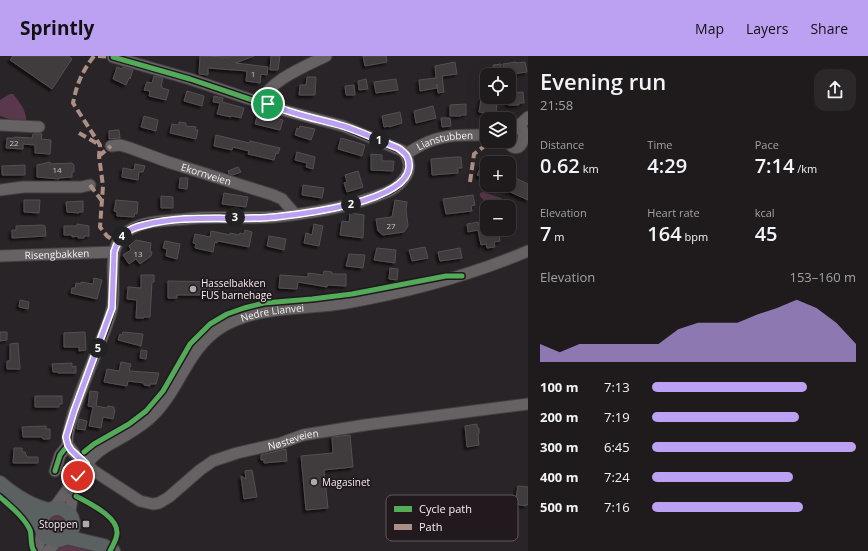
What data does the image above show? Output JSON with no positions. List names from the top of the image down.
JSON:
{
  "streets": {
    "street": [
      "Lianstubben",
      "Ekornveien",
      "Risengbakken",
      "Nedre Lianvei",
      "Nøsteveien"
    ]
  },
  "crossings": [
    ["Nedre Lianvei", "Nøsteveien"]
  ],
  "places": {
    "other": ["Hasselbakken FUS barnehage", "Magasinet"],
    "transit": ["Stoppen"]
  },
  "house_numbers": [
    "1",
    "22",
    "14",
    "27",
    "13"
  ],
  "legend": ["Cycle path", "Path"],
  "page": {
    "header": "Sprintly",
    "nav": ["Map", "Layers", "Share"],
    "heading": ["Evening run", "21:58"],
    "map_buttons": ["+", "−"],
    "stats": [
      ["Distance", "0.62 km"],
      ["Time", "4:29"],
      ["Pace", "7:14 /km"],
      ["Elevation", "7 m"],
      ["Heart rate", "164 bpm"],
      ["kcal", "45"]
    ],
    "pins": [
      "1",
      "2",
      "3",
      "4",
      "5"
    ],
    "chart": ["Elevation", "153–160 m"],
    "list": [
      {
        "name": "100 m",
        "note": "7:13"
      },
      {
        "name": "200 m",
        "note": "7:19"
      },
      {
        "name": "300 m",
        "note": "6:45"
      },
      {
        "name": "400 m",
        "note": "7:24"
      },
      {
        "name": "500 m",
        "note": "7:16"
      }
    ]
  }
}
